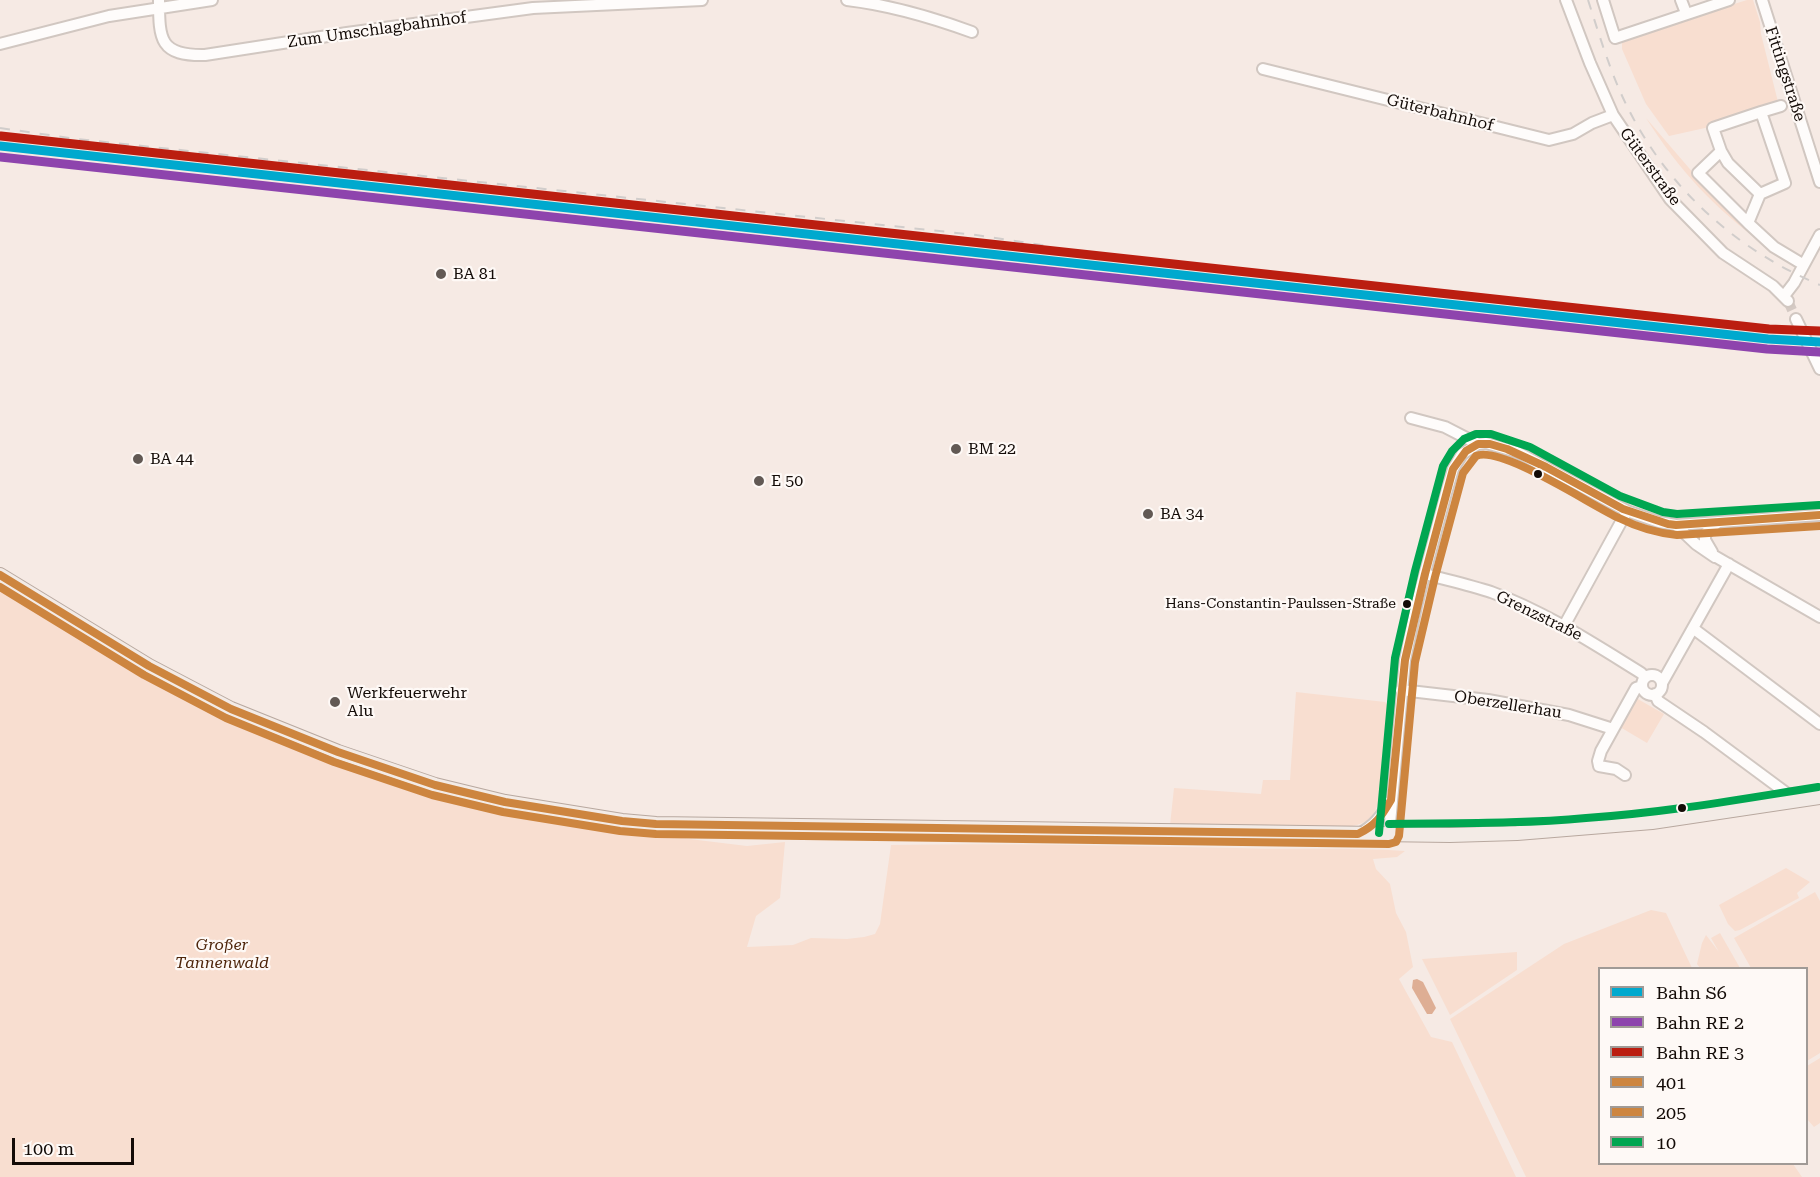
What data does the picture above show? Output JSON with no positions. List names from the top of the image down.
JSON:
{
  "streets": {
    "street": [
      "Zum Umschlagbahnhof",
      "Fittingstraße",
      "Güterbahnhof",
      "Güterstraße",
      "Grenzstraße",
      "Oberzellerhau"
    ]
  },
  "crossings": [
    ["Güterbahnhof", "Güterstraße"]
  ],
  "parks": ["Großer Tannenwald"],
  "places": [
    "BA 81",
    "BM 22",
    "BA 44",
    "E 50",
    "BA 34",
    "Hans-Constantin-Paulssen-Straße",
    "Werkfeuerwehr Alu"
  ],
  "lines": [
    "rail line S6",
    "transit line 10",
    "transit line 401",
    "transit line 205"
  ],
  "legend": [
    "Bahn S6",
    "Bahn RE 2",
    "Bahn RE 3",
    "401",
    "205",
    "10"
  ],
  "scale_bar": "100 m"
}
